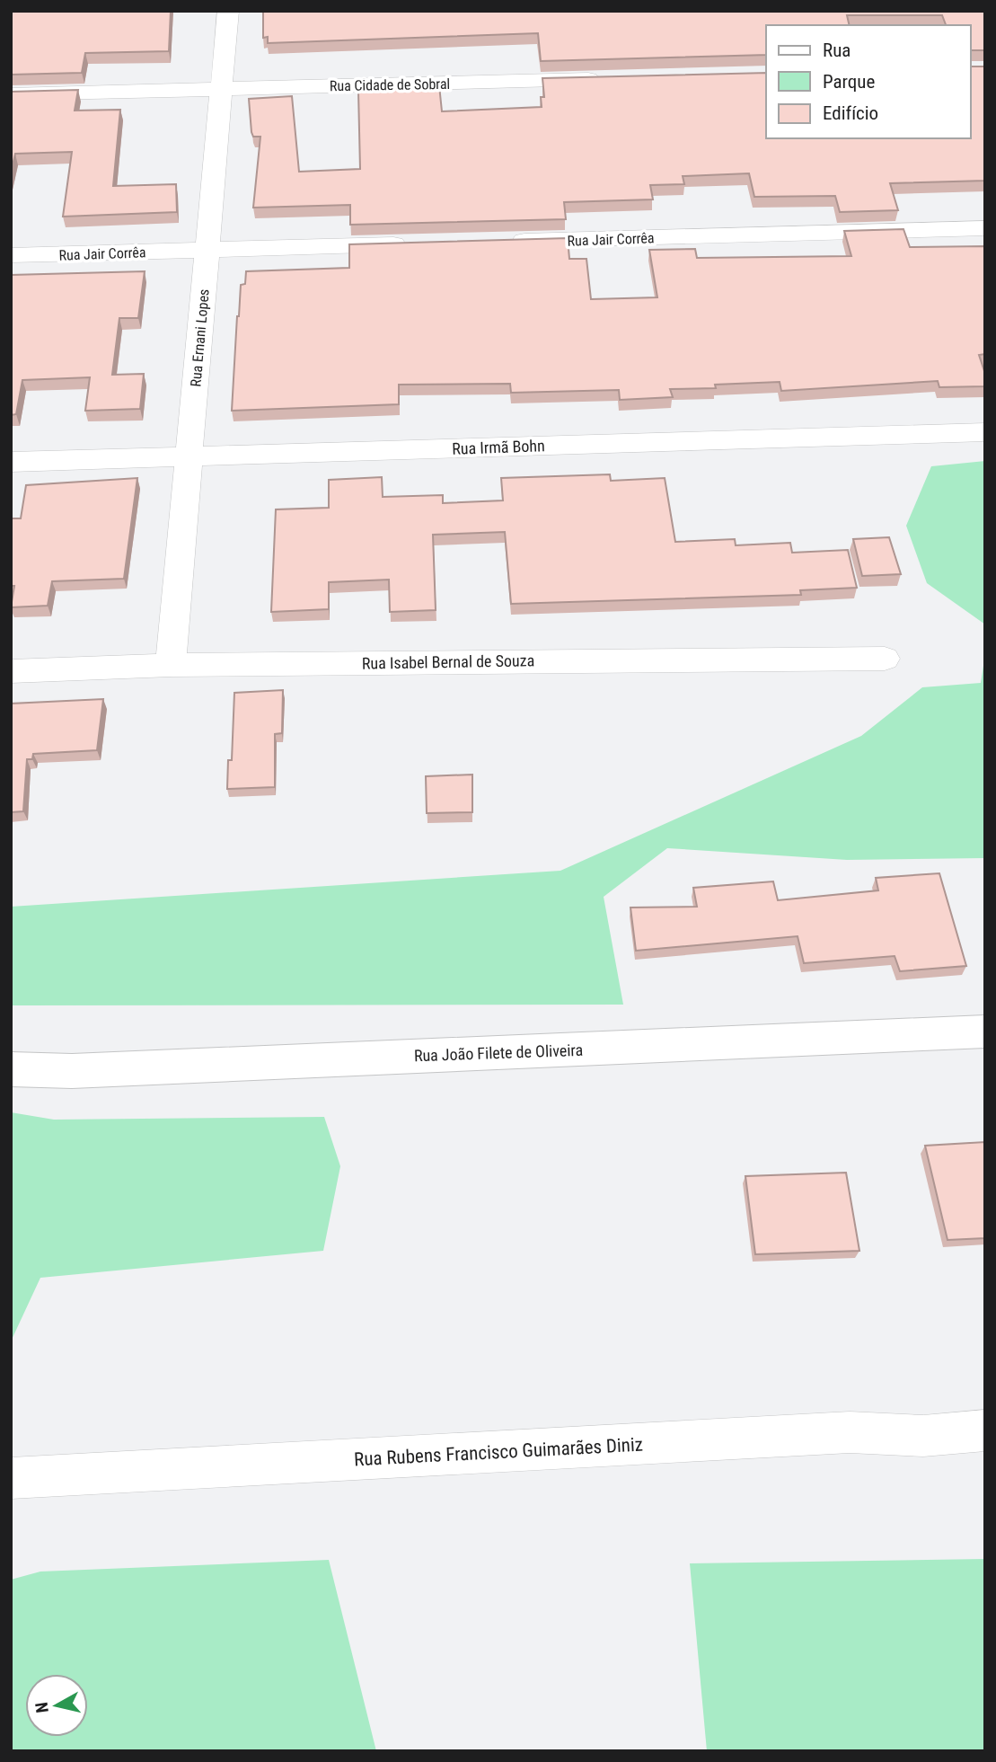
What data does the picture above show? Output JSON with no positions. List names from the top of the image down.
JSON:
{
  "streets": {
    "main road": ["Rua João Filete de Oliveira"],
    "street": [
      "Rua Cidade de Sobral",
      "Rua Jair Corrêa",
      "Rua Ernani Lopes",
      "Rua Irmã Bohn",
      "Rua Isabel Bernal de Souza",
      "Rua Rubens Francisco Guimarães Diniz"
    ]
  },
  "crossings": [
    ["Rua Cidade de Sobral", "Rua Ernani Lopes"],
    ["Rua Jair Corrêa", "Rua Ernani Lopes"],
    ["Rua Ernani Lopes", "Rua Irmã Bohn"],
    ["Rua Ernani Lopes", "Rua Isabel Bernal de Souza"]
  ],
  "legend": ["Rua", "Parque", "Edifício"],
  "north": "left"
}
